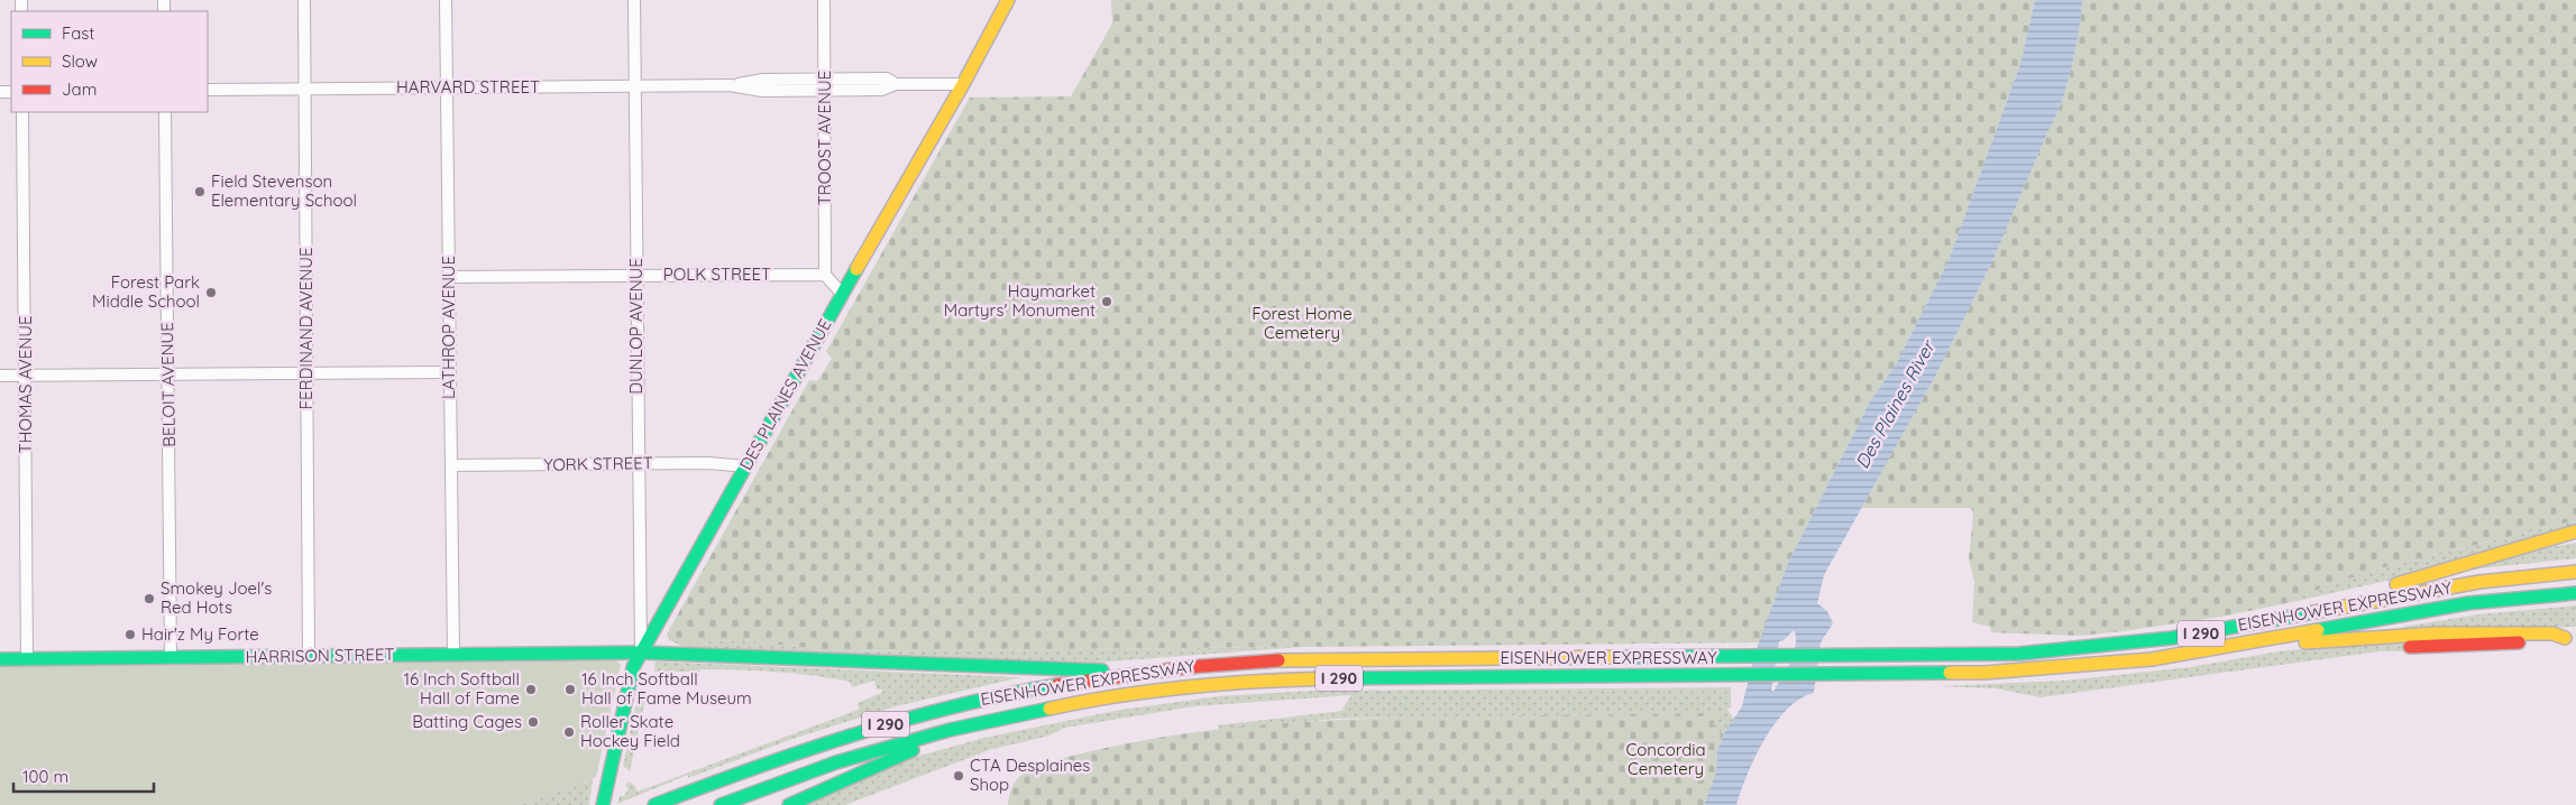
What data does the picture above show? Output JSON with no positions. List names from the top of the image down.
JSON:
{
  "streets": {
    "main road": [
      "DES PLAINES AVENUE",
      "EISENHOWER EXPRESSWAY",
      "I 290",
      "HARRISON STREET"
    ],
    "street": [
      "HARVARD STREET",
      "TROOST AVENUE",
      "POLK STREET",
      "DUNLOP AVENUE",
      "LATHROP AVENUE",
      "FERDINAND AVENUE",
      "THOMAS AVENUE",
      "BELOIT AVENUE",
      "YORK STREET"
    ]
  },
  "crossings": [
    ["HARVARD STREET", "TROOST AVENUE"],
    ["HARVARD STREET", "DUNLOP AVENUE"],
    ["HARVARD STREET", "LATHROP AVENUE"],
    ["HARVARD STREET", "FERDINAND AVENUE"],
    ["HARVARD STREET", "DES PLAINES AVENUE"],
    ["TROOST AVENUE", "POLK STREET"],
    ["POLK STREET", "DUNLOP AVENUE"],
    ["POLK STREET", "LATHROP AVENUE"],
    ["DUNLOP AVENUE", "DES PLAINES AVENUE"],
    ["DUNLOP AVENUE", "YORK STREET"],
    ["DUNLOP AVENUE", "HARRISON STREET"],
    ["LATHROP AVENUE", "YORK STREET"],
    ["LATHROP AVENUE", "HARRISON STREET"],
    ["FERDINAND AVENUE", "HARRISON STREET"],
    ["THOMAS AVENUE", "HARRISON STREET"],
    ["BELOIT AVENUE", "HARRISON STREET"],
    ["DES PLAINES AVENUE", "YORK STREET"],
    ["DES PLAINES AVENUE", "HARRISON STREET"],
    ["EISENHOWER EXPRESSWAY", "HARRISON STREET"]
  ],
  "water": ["Des Plaines River"],
  "parks": ["Forest Home Cemetery", "Concordia Cemetery"],
  "places": [
    "Field Stevenson Elementary School",
    "Forest Park Middle School",
    "Haymarket Martyrs' Monument",
    "Smokey Joel's Red Hots",
    "Hair'z My Forte",
    "16 Inch Softball Hall of Fame",
    "16 Inch Softball Hall of Fame Museum",
    "Batting Cages",
    "Roller Skate Hockey Field",
    "CTA Desplaines Shop"
  ],
  "legend": ["Fast", "Slow", "Jam"],
  "scale_bar": "100 m"
}
